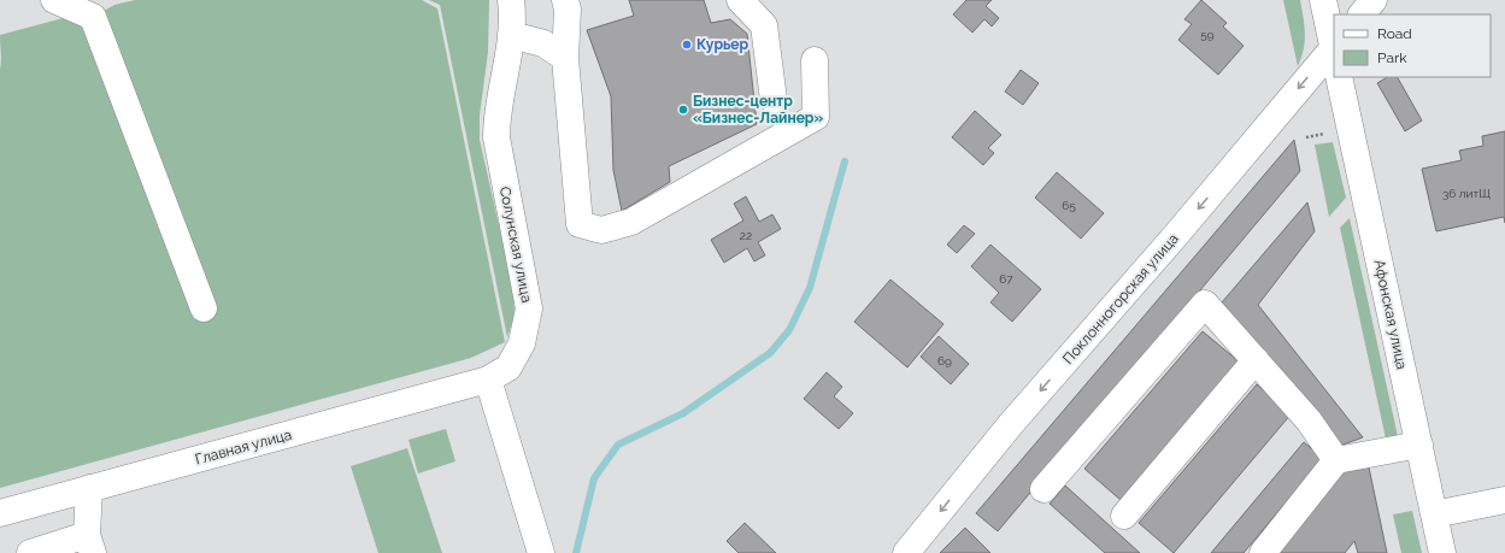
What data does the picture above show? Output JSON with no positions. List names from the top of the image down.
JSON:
{
  "streets": {
    "street": [
      "Солунская улица",
      "Поклонногорская улица",
      "Афонская улица",
      "Главная улица"
    ]
  },
  "crossings": [
    ["Солунская улица", "Главная улица"]
  ],
  "places": ["Курьер", "Бизнес-центр «Бизнес-Лайнер»"],
  "house_numbers": [
    "59",
    "36 литЩ",
    "65",
    "22",
    "67",
    "69"
  ],
  "legend": ["Road", "Park"]
}
